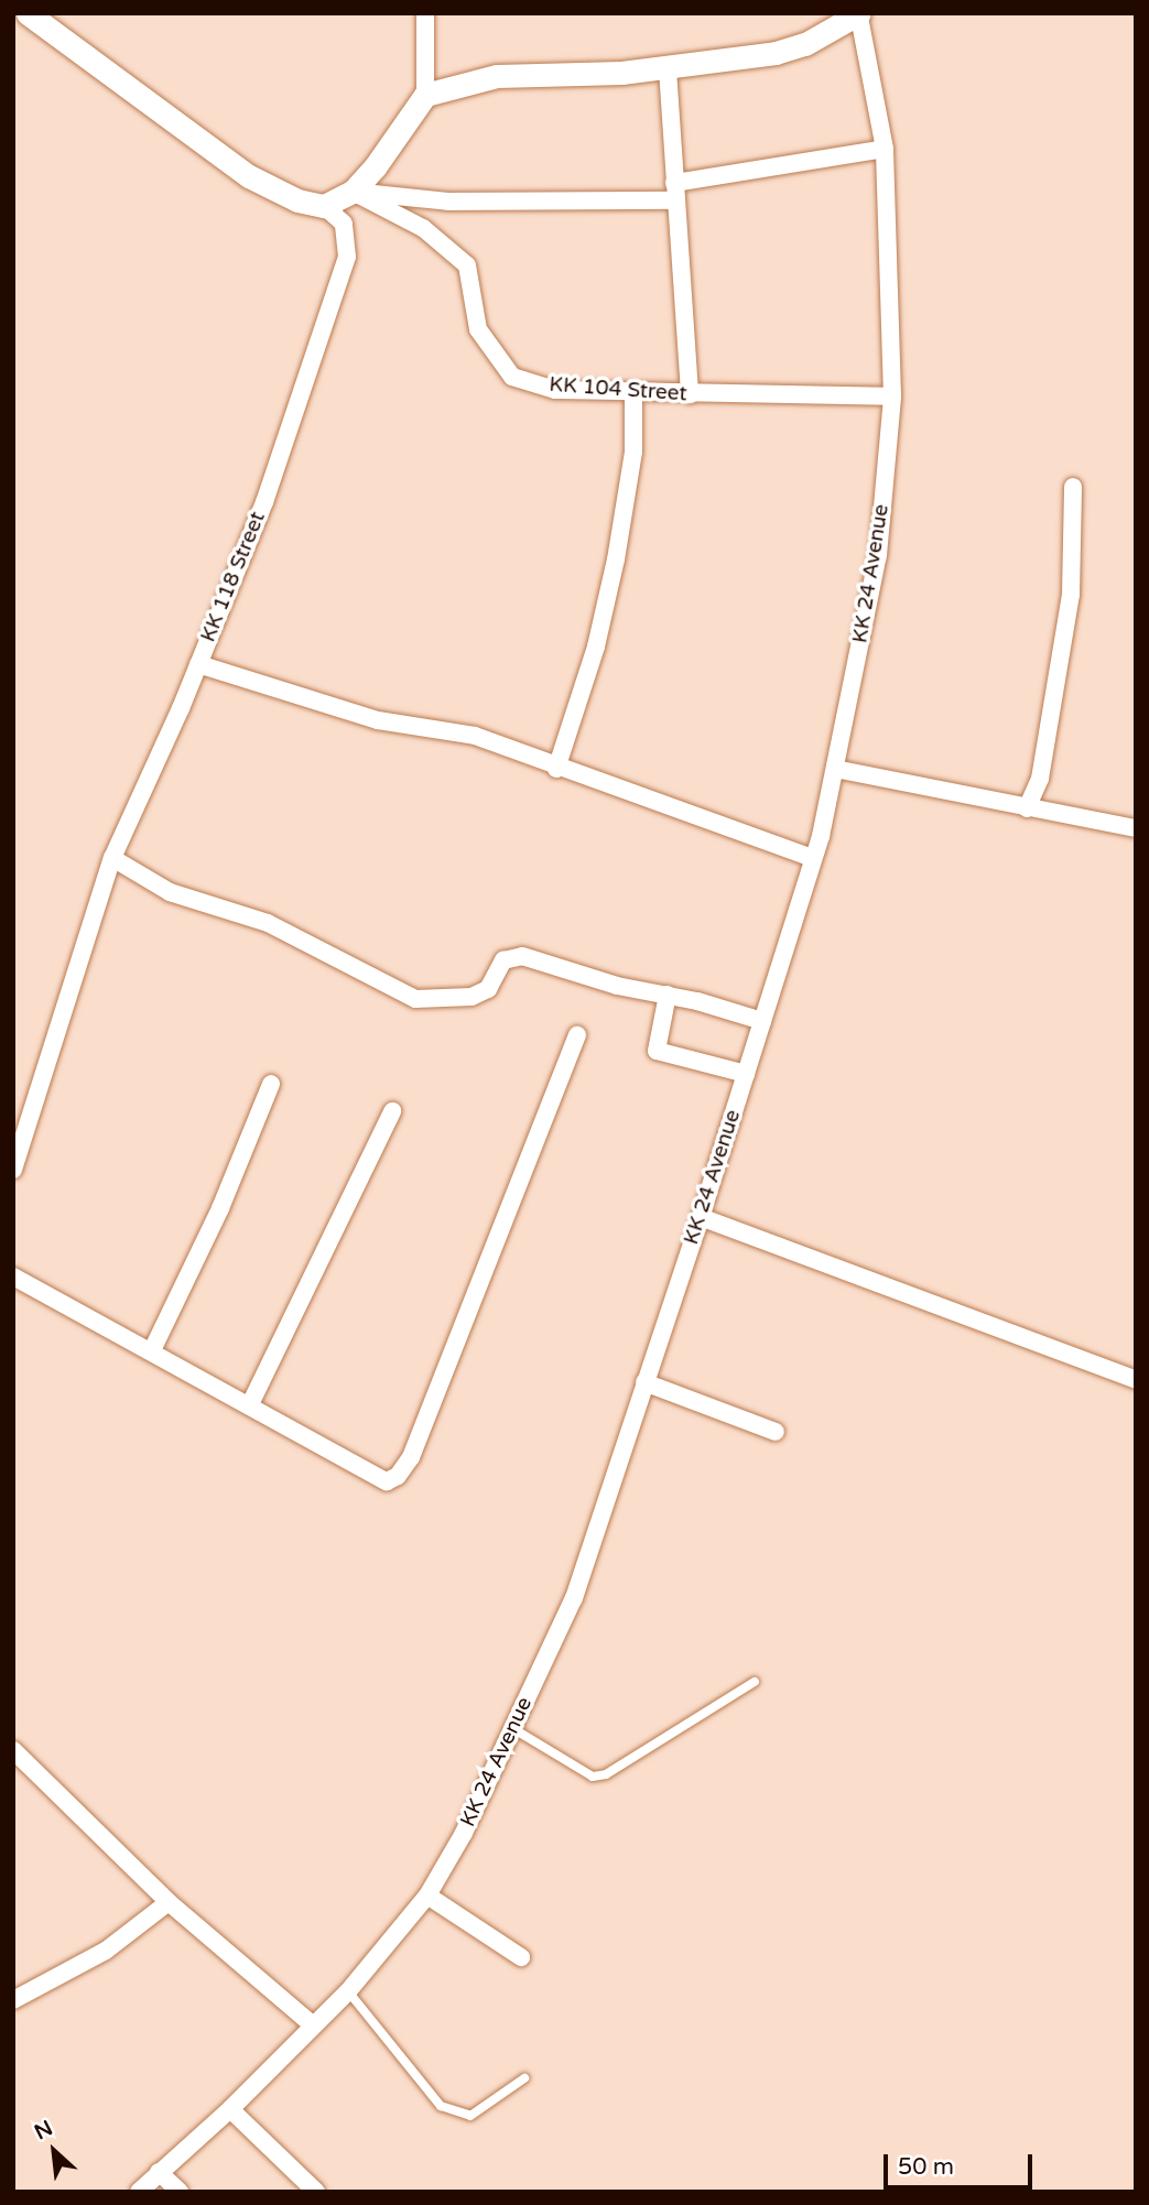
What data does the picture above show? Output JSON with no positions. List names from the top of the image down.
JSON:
{
  "streets": {
    "street": ["KK 104 Street", "KK 24 Avenue", "KK 118 Street"]
  },
  "crossings": [
    ["KK 104 Street", "KK 24 Avenue"]
  ],
  "scale_bar": "50 m",
  "north": "top left"
}
